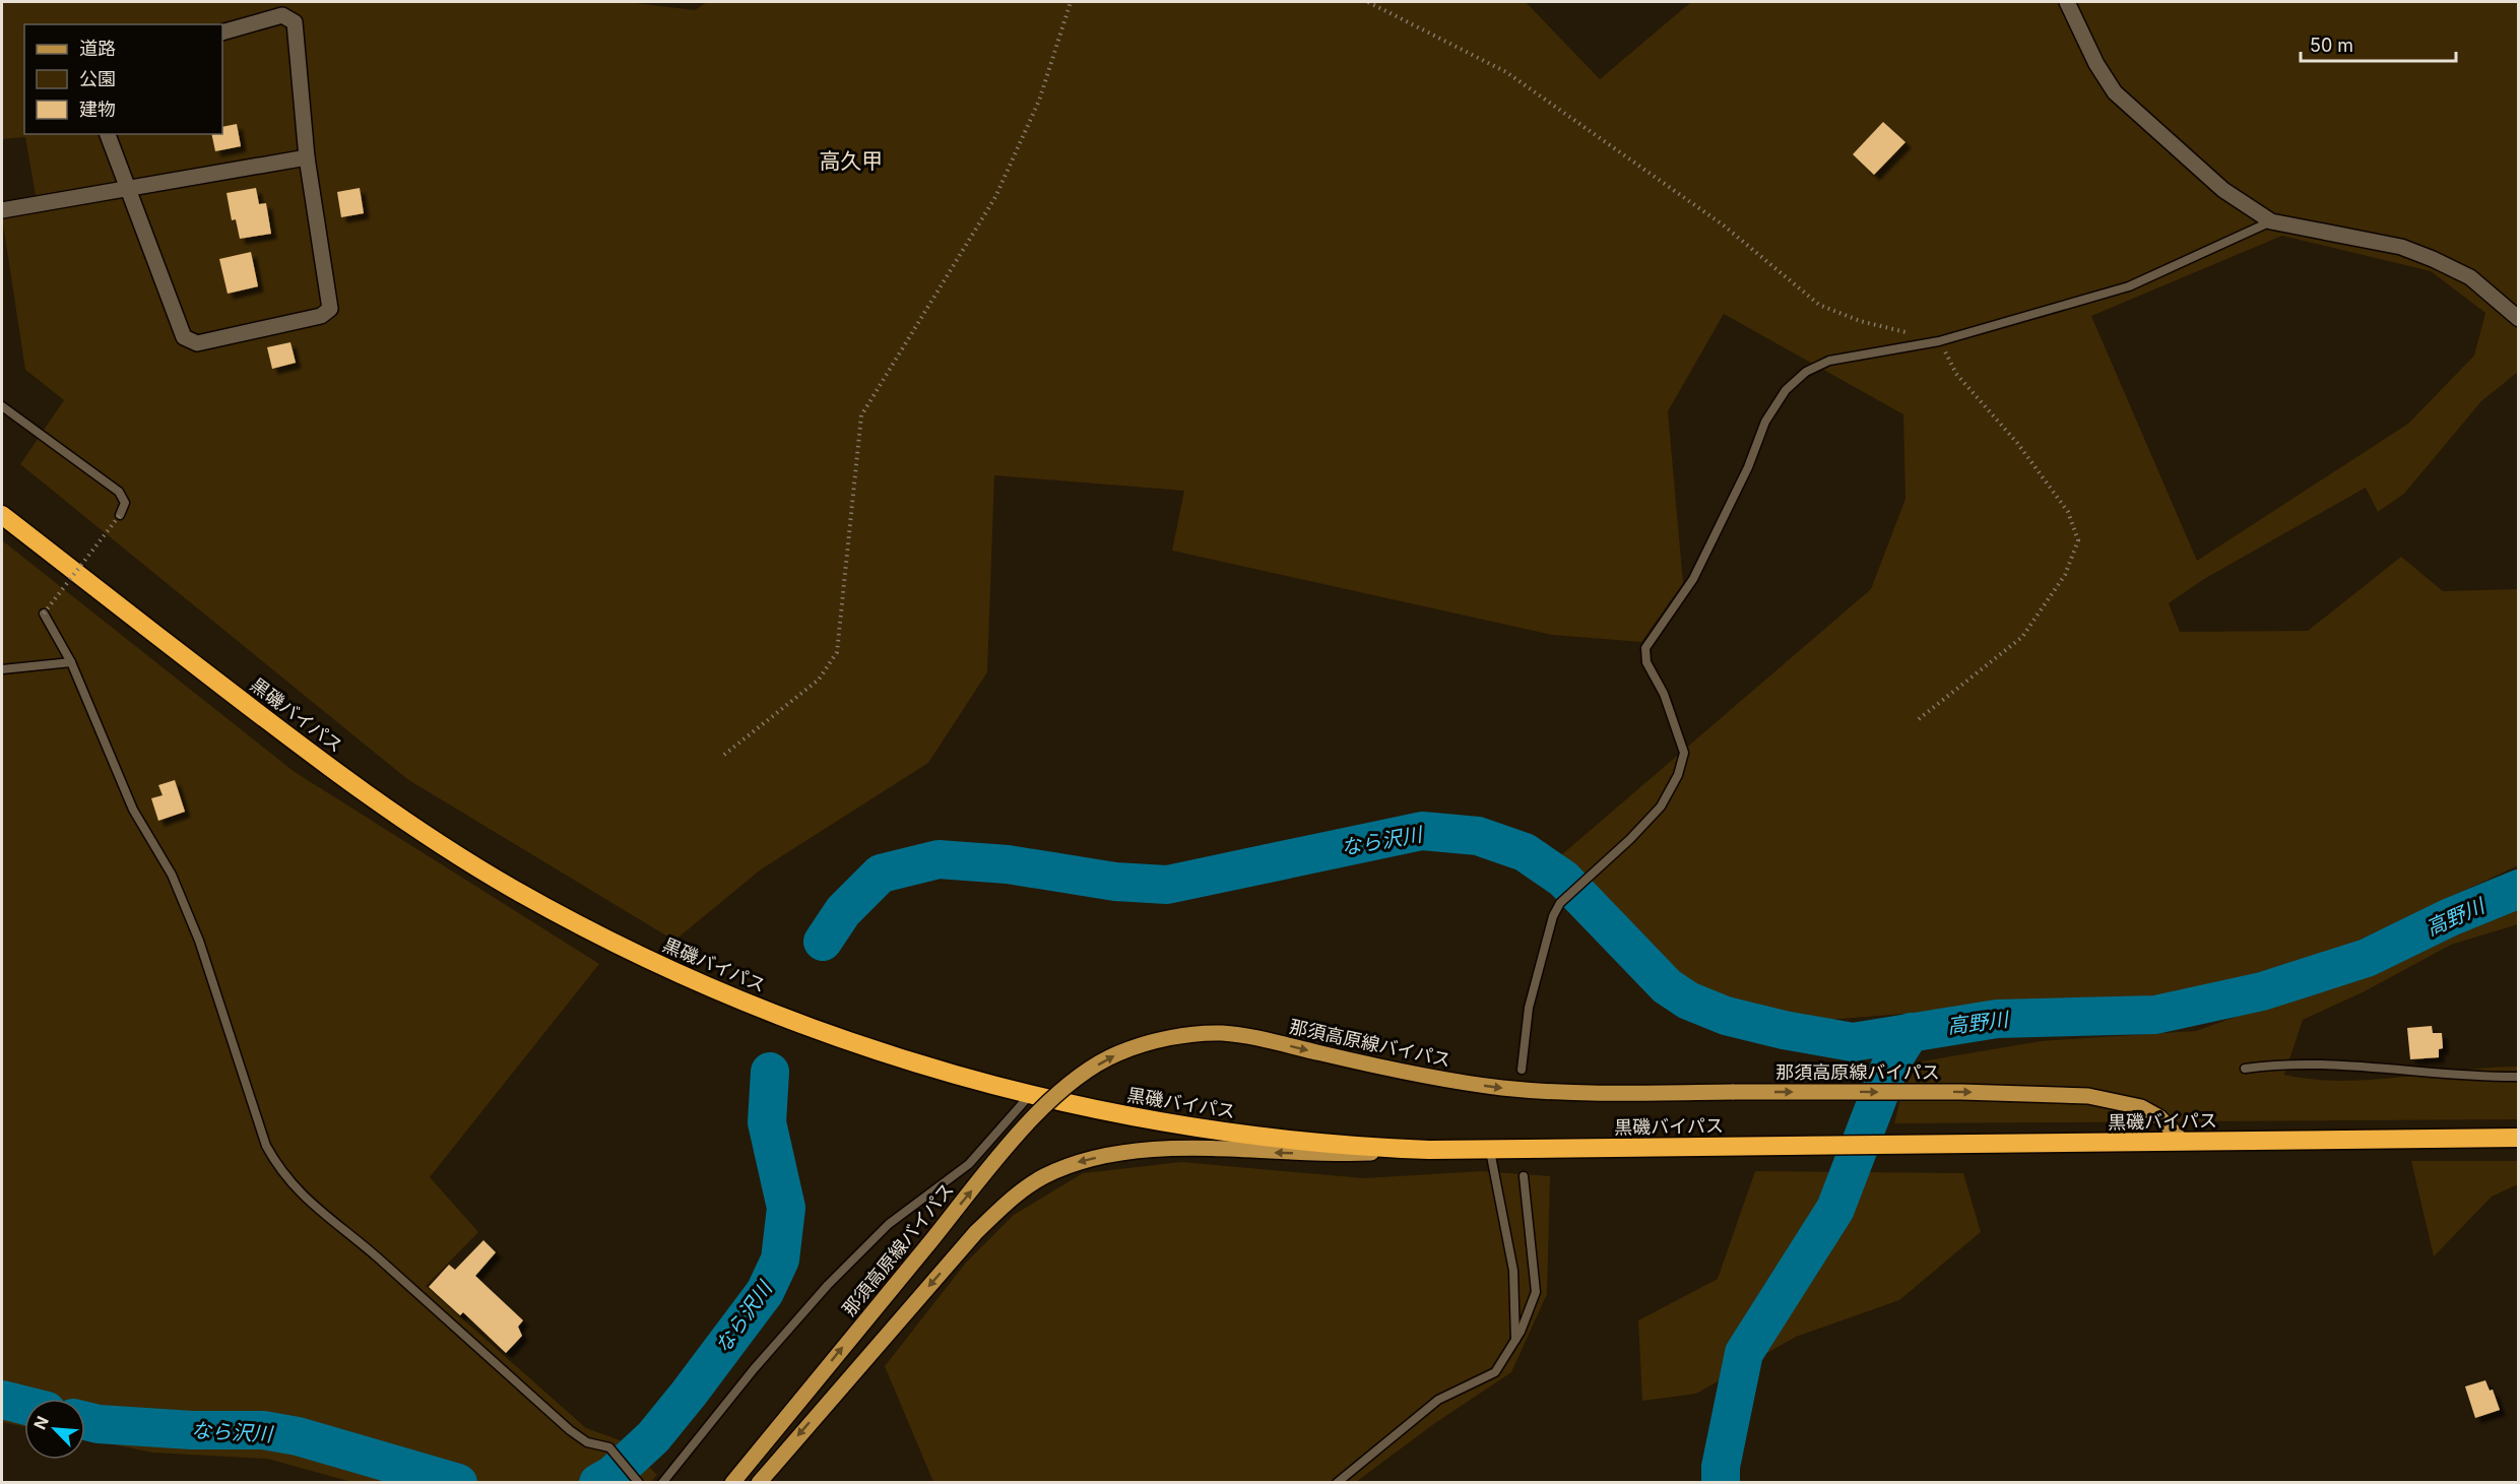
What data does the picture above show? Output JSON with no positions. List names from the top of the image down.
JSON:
{
  "streets": {
    "highway": ["黒磯バイパス"],
    "main road": ["那須高原線バイパス"]
  },
  "crossings": [
    ["黒磯バイパス", "那須高原線バイパス"]
  ],
  "districts": ["高久甲"],
  "water": ["なら沢川", "高野川"],
  "legend": ["道路", "公園", "建物"],
  "scale_bar": "50 m",
  "north": "top left"
}
